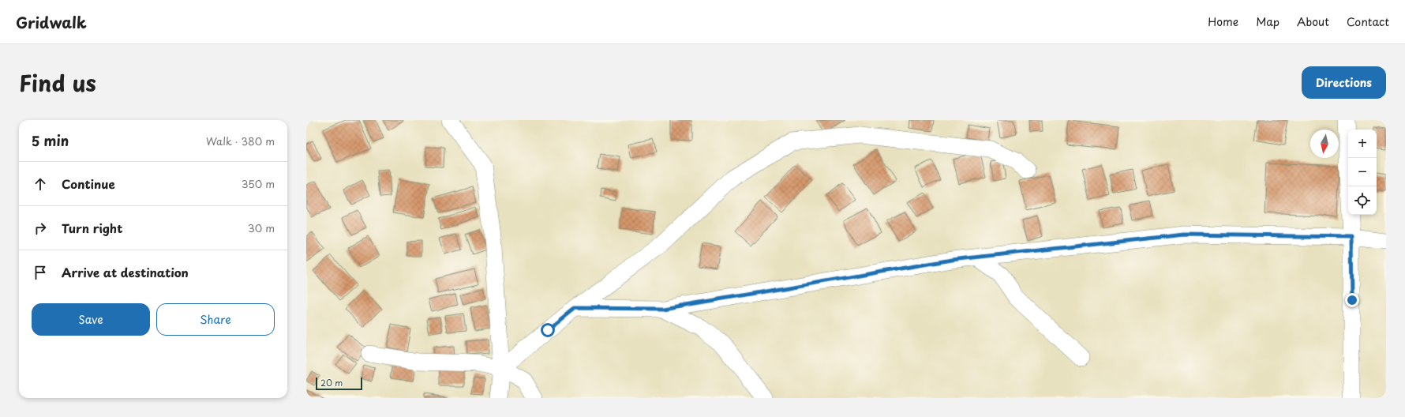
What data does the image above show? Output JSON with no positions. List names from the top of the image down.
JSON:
{
  "scale_bar": "20 m",
  "north": "bottom",
  "page": {
    "header": "Gridwalk",
    "nav": [
      "Home",
      "Map",
      "About",
      "Contact"
    ],
    "title": "Find us",
    "buttons": [
      "Directions",
      ["Save", "Share"]
    ],
    "heading": ["5 min", "Walk · 380 m"],
    "map_buttons": ["+", "−"],
    "list": [
      ["Continue", "350 m"],
      ["Turn right", "30 m"],
      "Arrive at destination"
    ],
    "scale": "20 m"
  }
}
